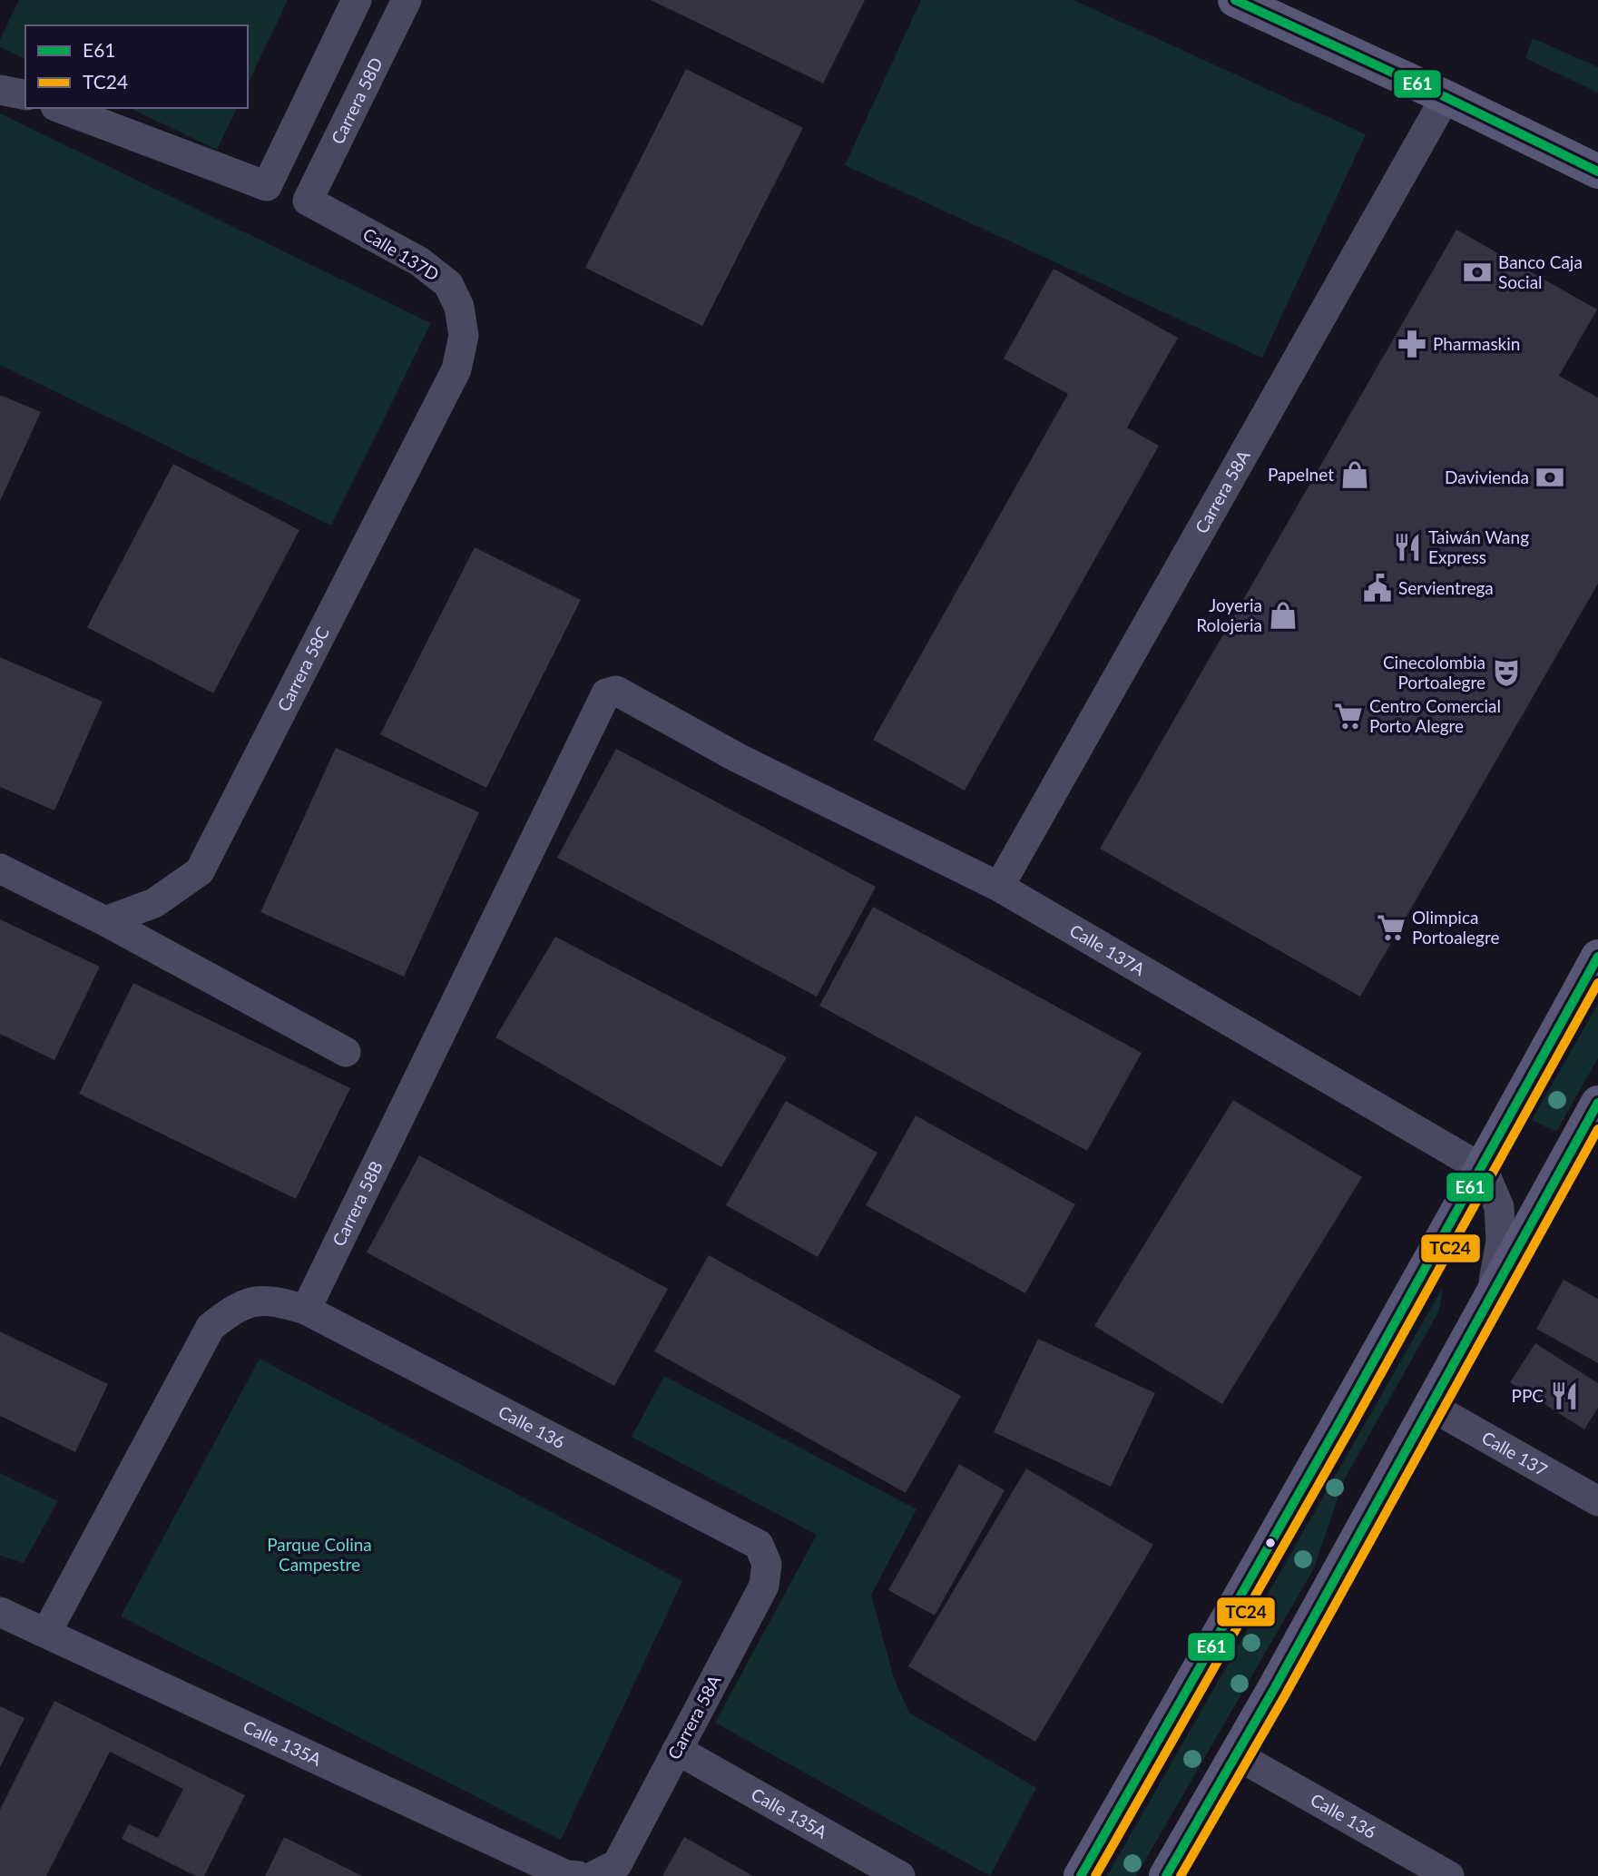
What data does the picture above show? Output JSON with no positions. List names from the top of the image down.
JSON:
{
  "streets": {
    "street": [
      "Carrera 58D",
      "Calle 137D",
      "Carrera 58A",
      "Carrera 58C",
      "Calle 137A",
      "Carrera 58B",
      "Calle 136",
      "Calle 137",
      "Calle 135A"
    ]
  },
  "crossings": [
    ["Carrera 58D", "Calle 137D"],
    ["Calle 137D", "Carrera 58C"],
    ["Carrera 58A", "Calle 137A"],
    ["Carrera 58A", "Calle 136"],
    ["Carrera 58A", "Calle 135A"],
    ["Calle 137A", "Carrera 58B"],
    ["Carrera 58B", "Calle 136"]
  ],
  "parks": ["Parque Colina Campestre"],
  "places": {
    "bank": ["Banco Caja Social", "Davivienda"],
    "pharmacy": ["Pharmaskin"],
    "shop": ["Papelnet", "Joyeria Rolojeria"],
    "restaurant": ["Taiwán Wang Express", "PPC"],
    "public building": ["Servientrega"],
    "theatre": ["Cinecolombia Portoalegre"],
    "supermarket": ["Centro Comercial Porto Alegre", "Olimpica Portoalegre"]
  },
  "lines": ["transit line E61", "transit line TC24"],
  "legend": ["E61", "TC24"]
}
